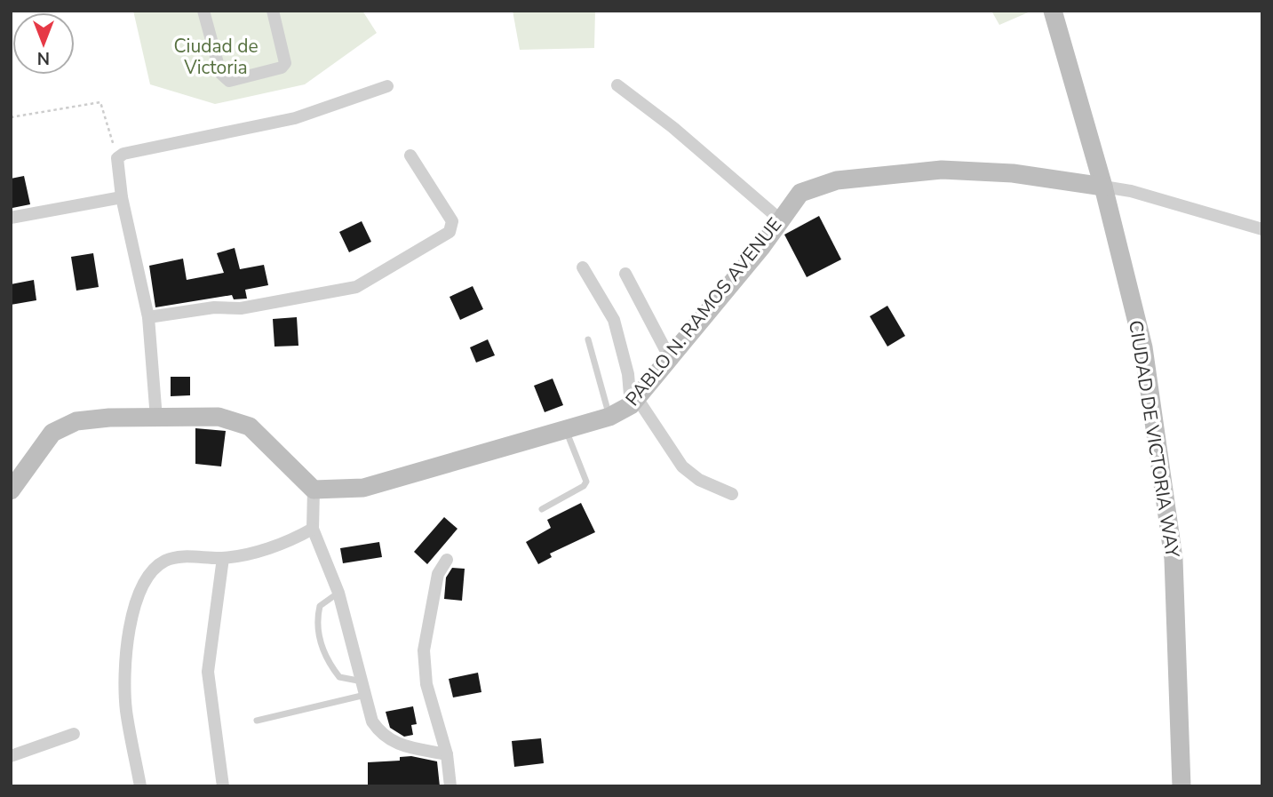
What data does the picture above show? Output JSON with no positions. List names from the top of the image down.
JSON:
{
  "streets": {
    "street": ["PABLO N. RAMOS AVENUE", "CIUDAD DE VICTORIA WAY"]
  },
  "crossings": [
    ["PABLO N. RAMOS AVENUE", "CIUDAD DE VICTORIA WAY"]
  ],
  "parks": ["Ciudad de Victoria"],
  "north": "bottom"
}
